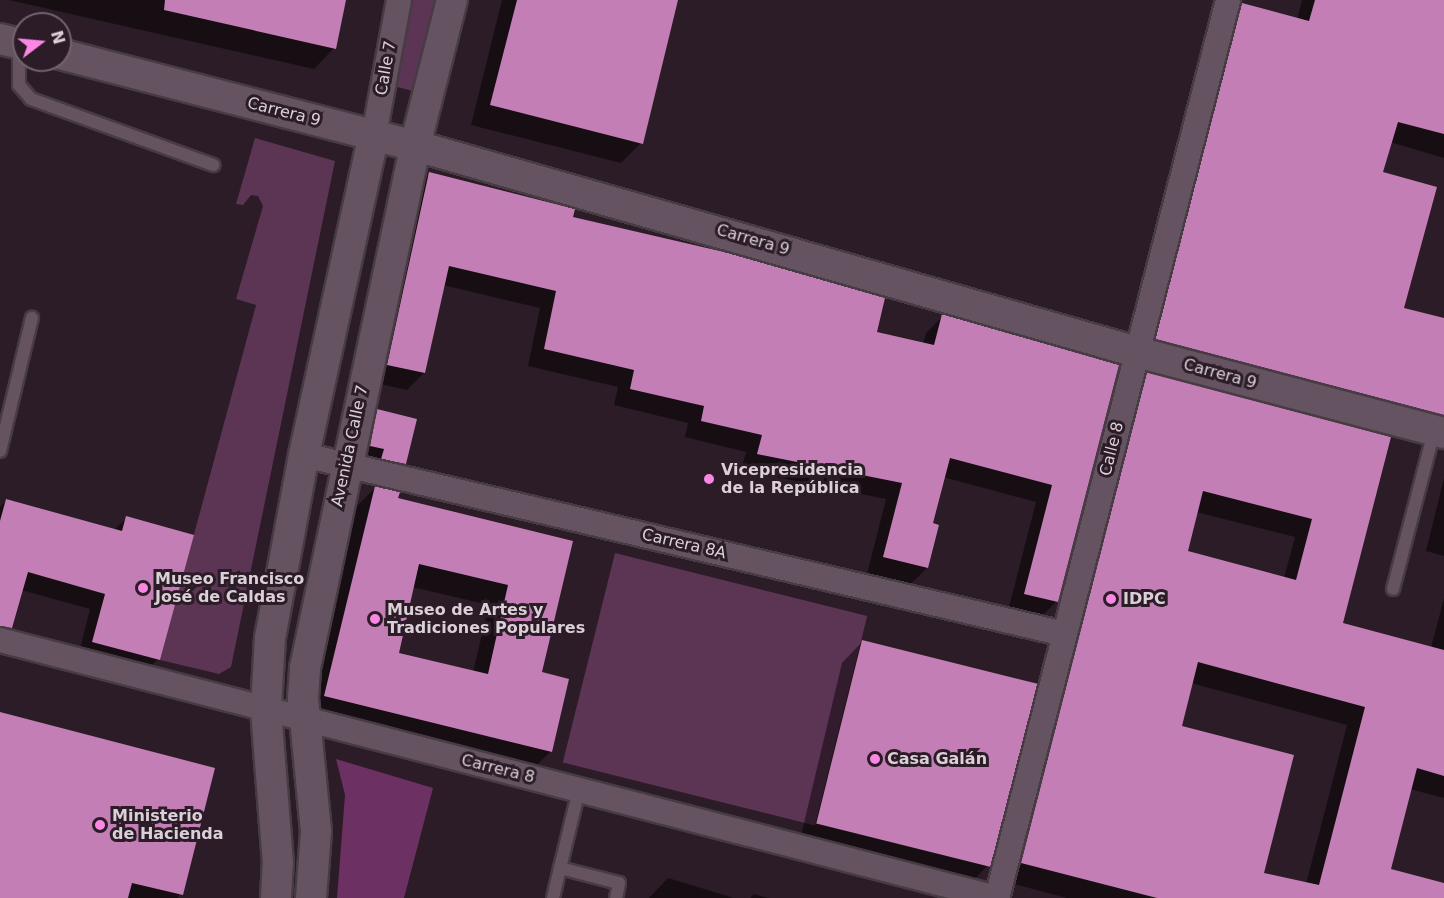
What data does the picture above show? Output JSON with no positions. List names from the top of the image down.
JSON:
{
  "streets": {
    "street": [
      "Calle 7",
      "Carrera 9",
      "Avenida Calle 7",
      "Calle 8",
      "Carrera 8A",
      "Carrera 8"
    ]
  },
  "crossings": [
    ["Calle 7", "Carrera 9"],
    ["Carrera 9", "Avenida Calle 7"],
    ["Carrera 9", "Calle 8"],
    ["Avenida Calle 7", "Carrera 8A"],
    ["Avenida Calle 7", "Carrera 8"],
    ["Calle 8", "Carrera 8A"],
    ["Calle 8", "Carrera 8"]
  ],
  "places": [
    "Vicepresidencia de la República",
    "Museo Francisco José de Caldas",
    "IDPC",
    "Museo de Artes y Tradiciones Populares",
    "Casa Galán",
    "Ministerio de Hacienda"
  ],
  "north": "right"
}
